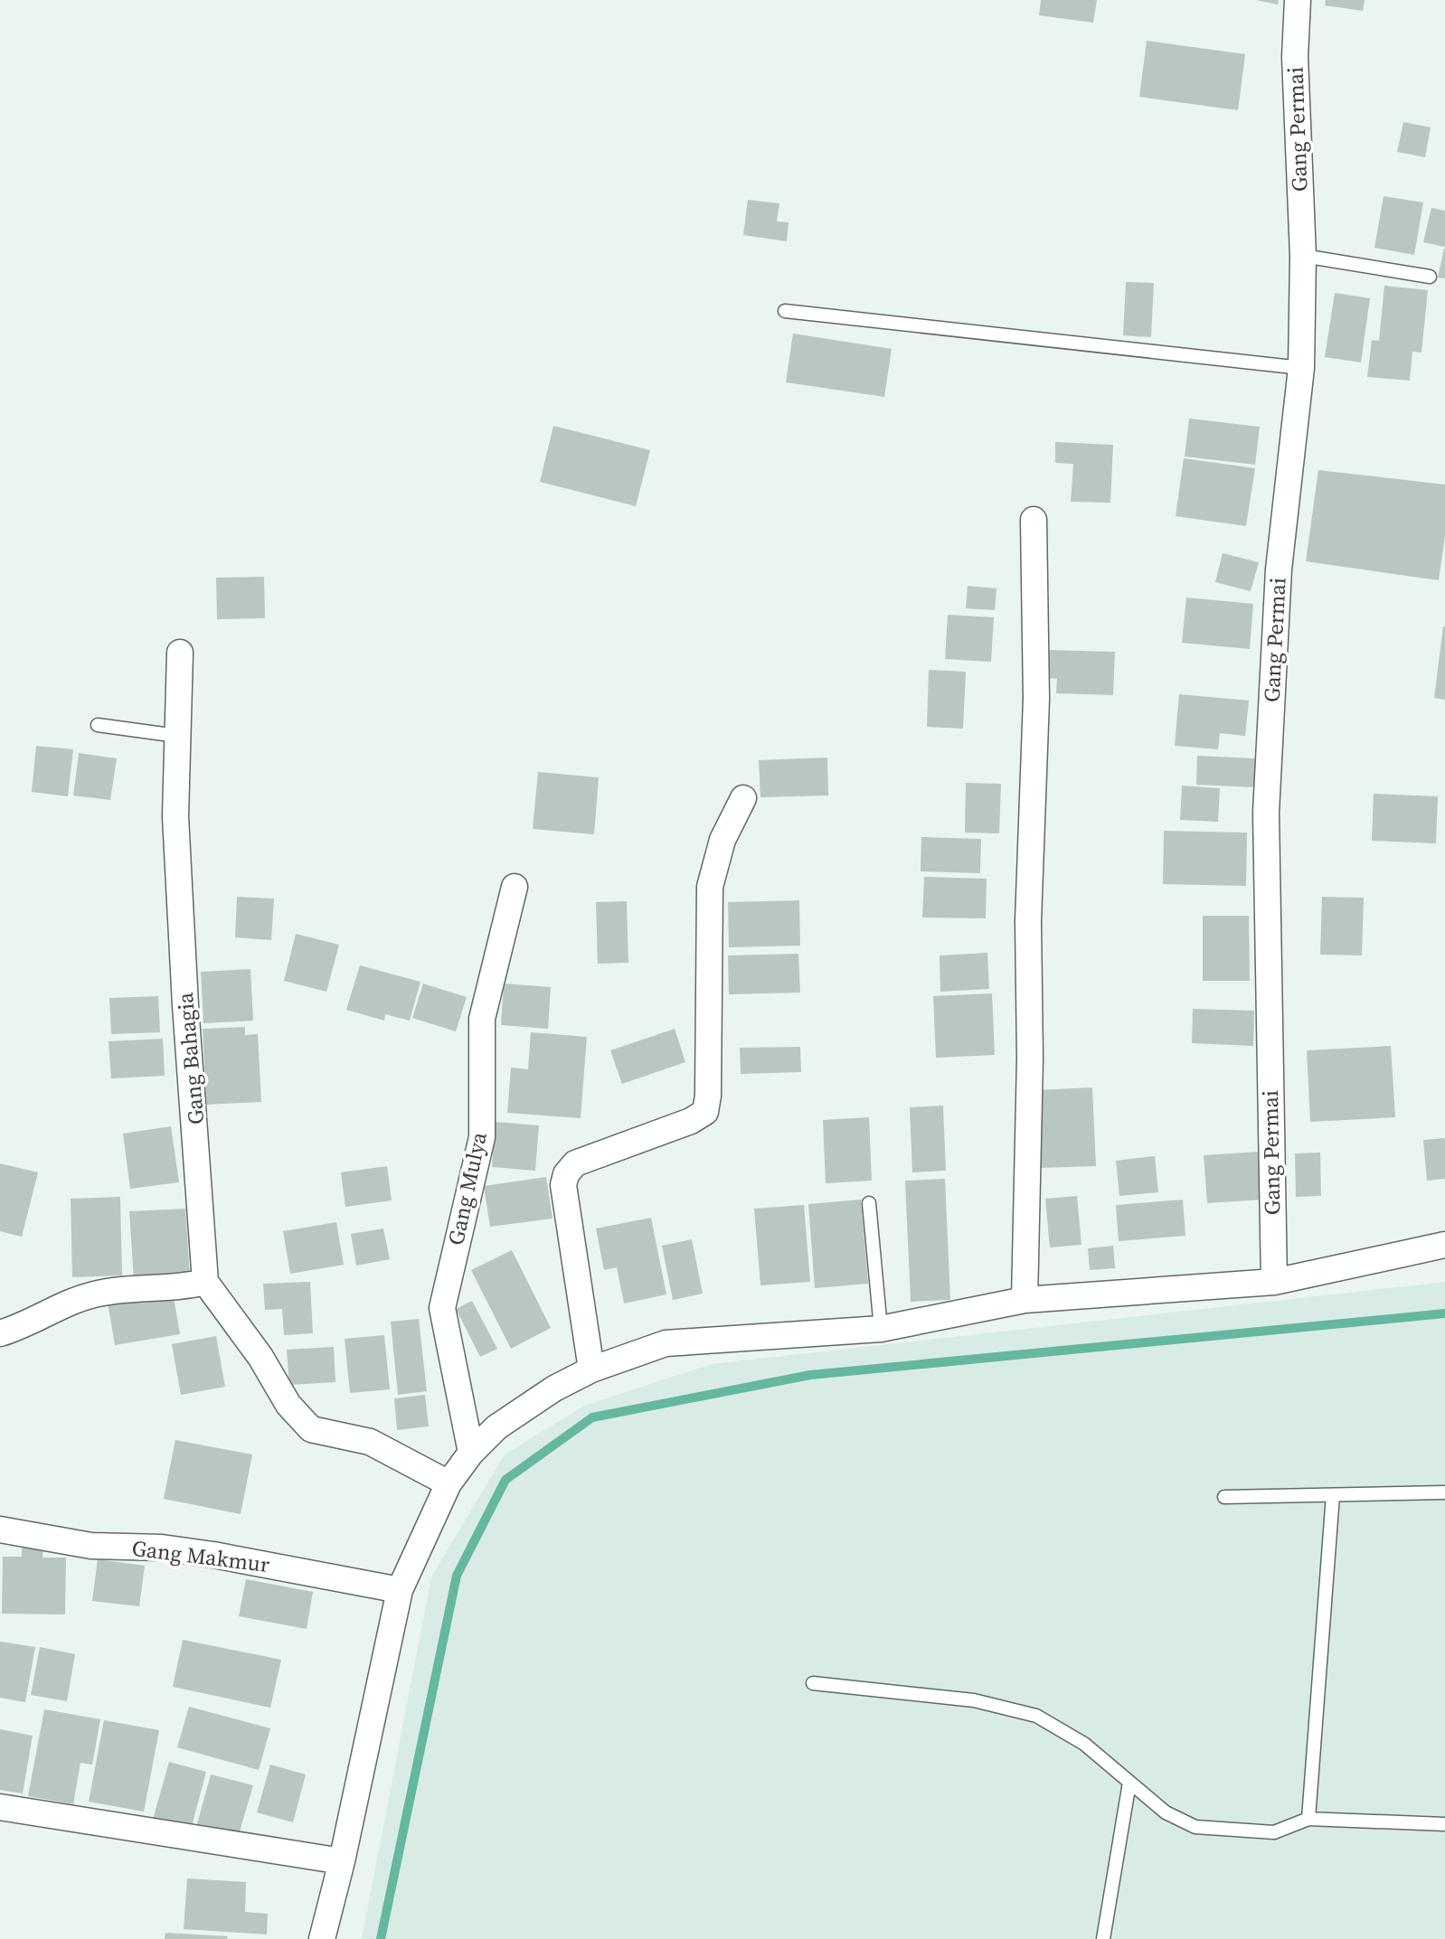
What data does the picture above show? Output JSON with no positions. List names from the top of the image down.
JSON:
{
  "streets": {
    "street": [
      "Gang Permai",
      "Gang Bahagia",
      "Gang Mulya",
      "Gang Makmur"
    ]
  }
}
